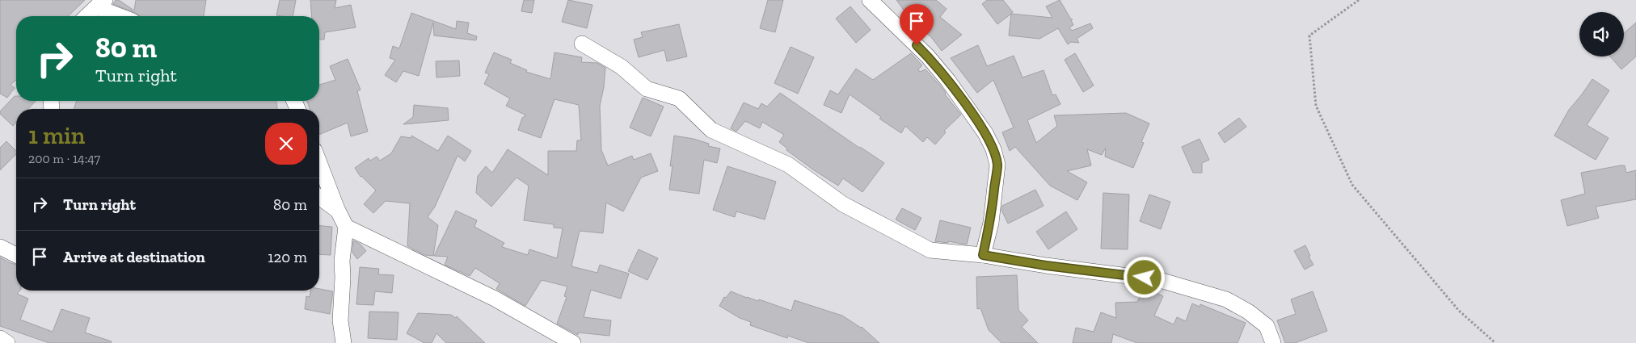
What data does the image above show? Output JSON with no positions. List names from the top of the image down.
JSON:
{
  "page": {
    "turn": ["80 m", "Turn right"],
    "heading": ["1 min", "200 m · 14:47"],
    "list": [
      {
        "name": "Turn right",
        "value": "80 m"
      },
      {
        "name": "Arrive at destination",
        "value": "120 m"
      }
    ]
  }
}
